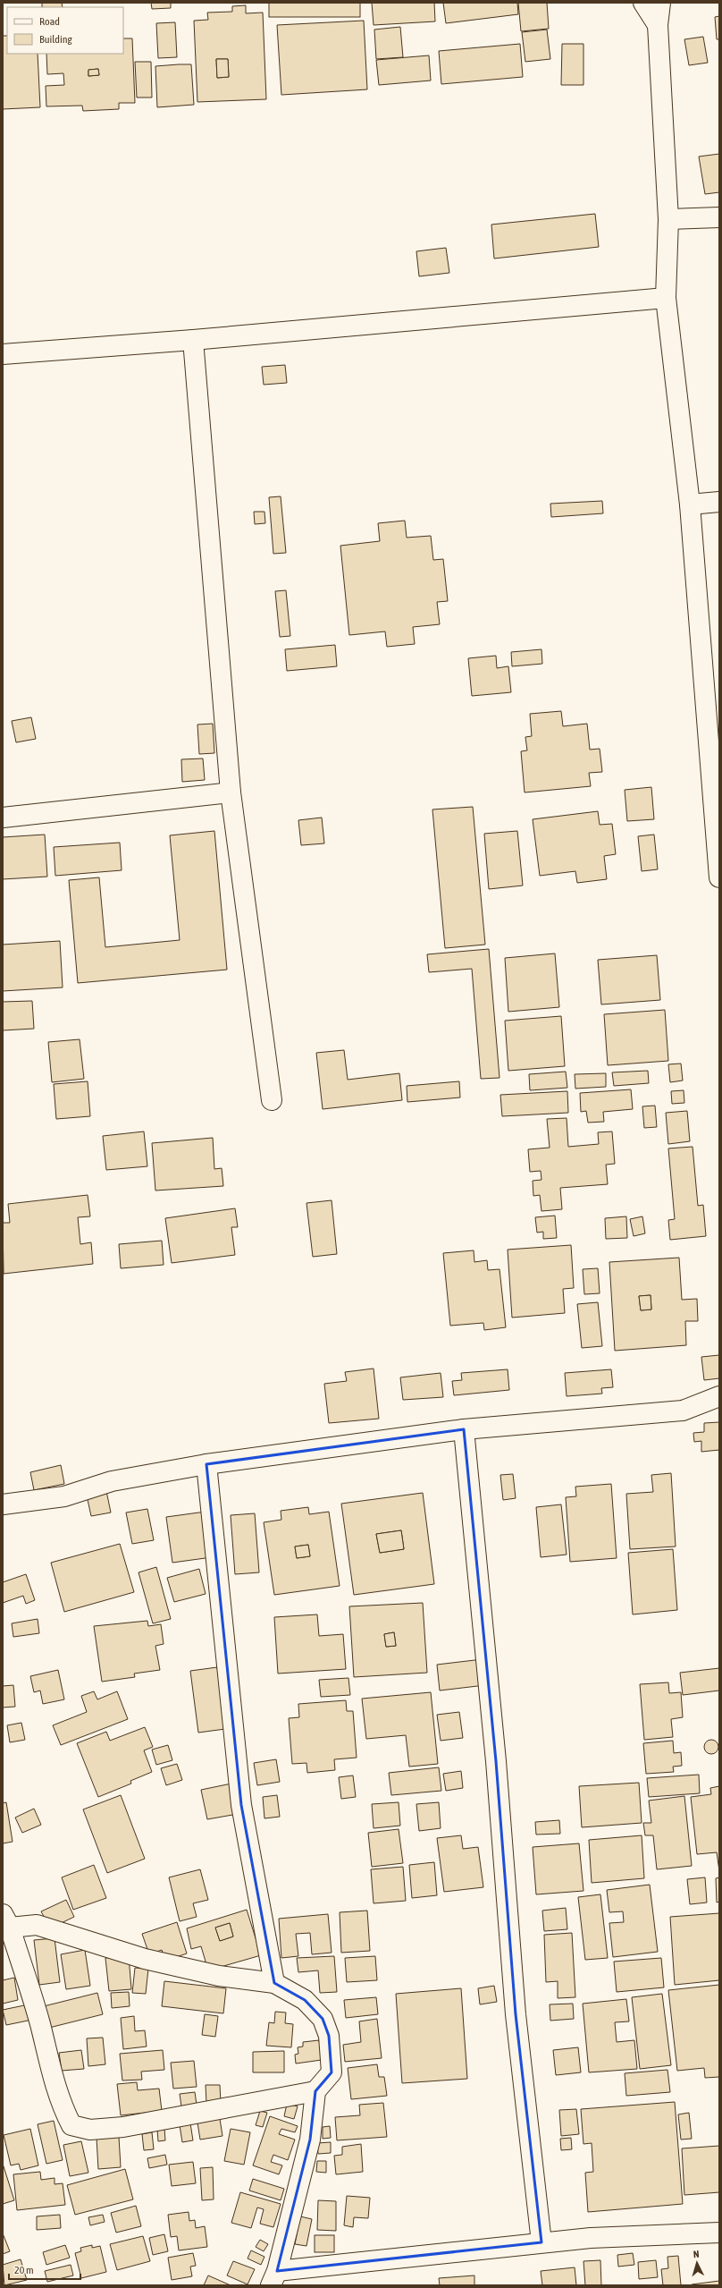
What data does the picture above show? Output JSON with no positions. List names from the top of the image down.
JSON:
{
  "legend": ["Road", "Building"],
  "scale_bar": "20 m",
  "north": "top"
}
